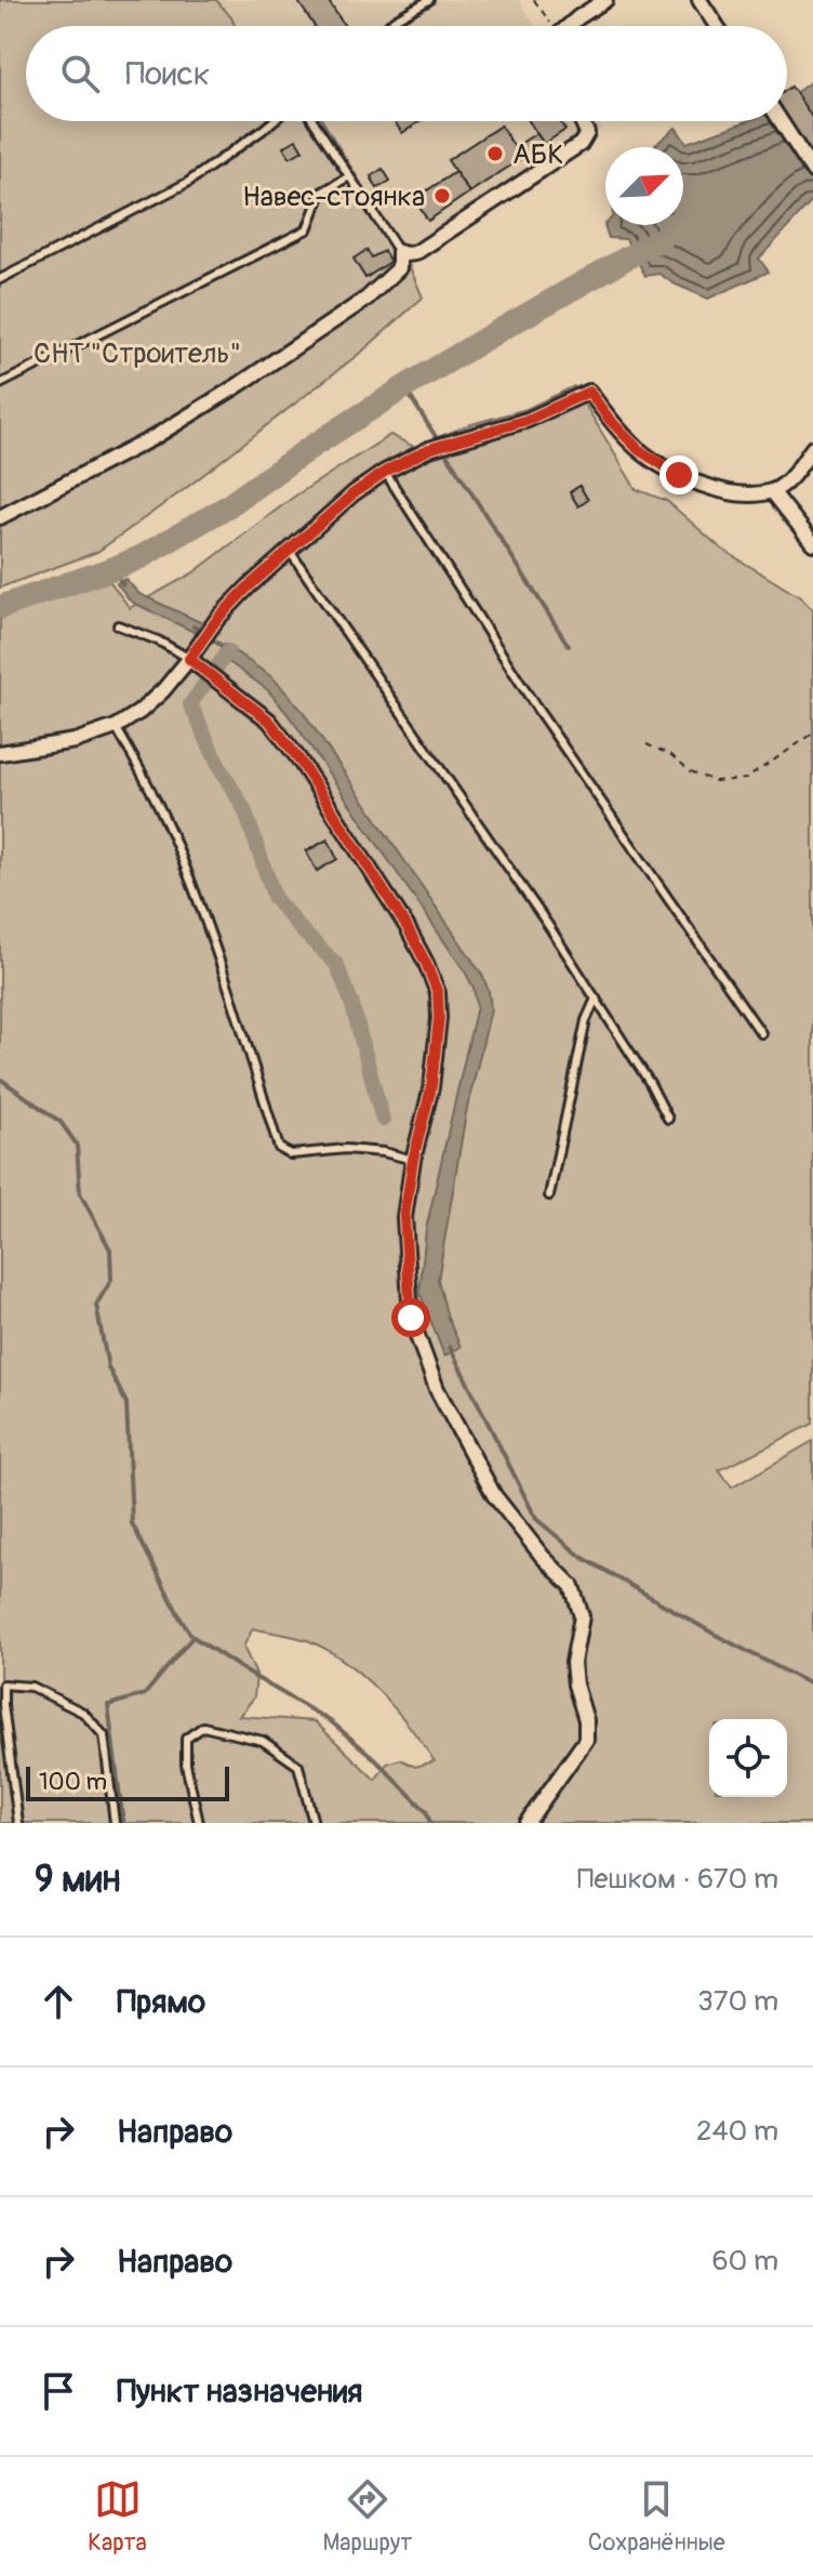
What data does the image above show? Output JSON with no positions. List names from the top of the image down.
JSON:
{
  "parks": ["СНТ \"Строитель\""],
  "places": ["АБК", "Навес-стоянка"],
  "scale_bar": "100 m",
  "north": "top right",
  "page": {
    "search": "Поиск",
    "scale": "100 m",
    "heading": ["9 мин", "Пешком · 670 m"],
    "list": [
      ["Прямо", "370 m"],
      ["Направо", "240 m"],
      ["Направо", "60 m"],
      "Пункт назначения"
    ],
    "nav": ["Карта", "Маршрут", "Сохранённые"]
  }
}
